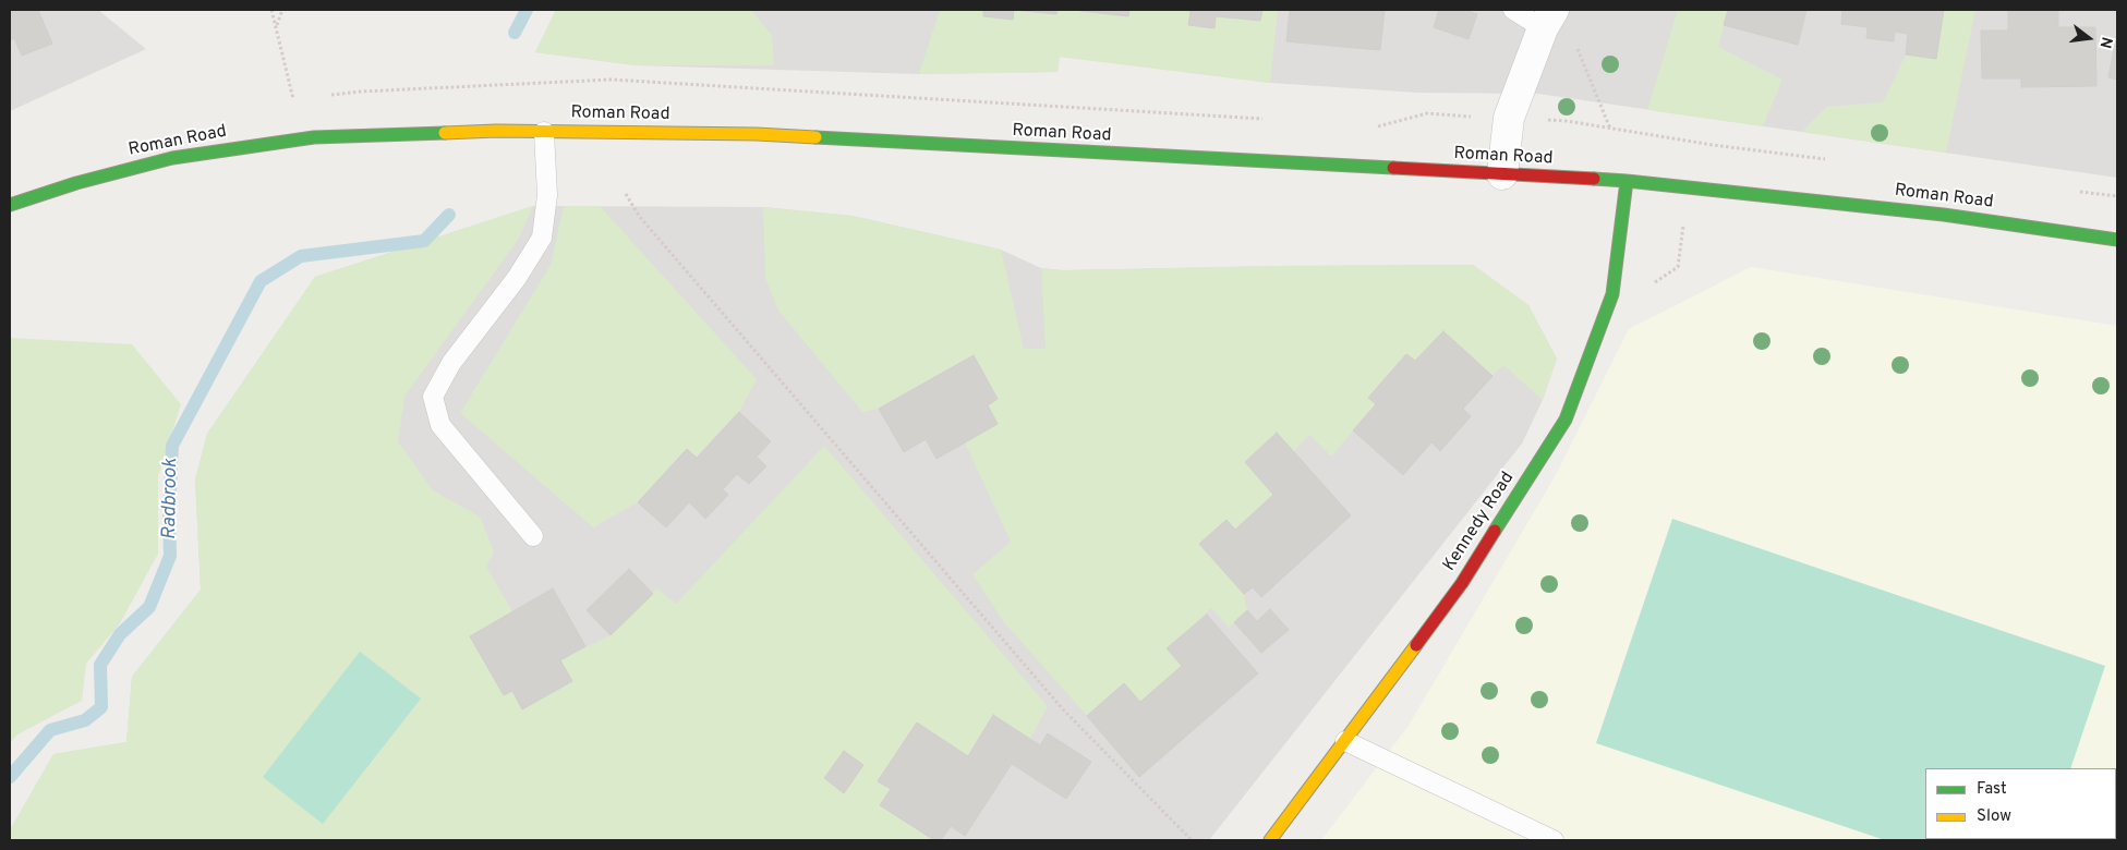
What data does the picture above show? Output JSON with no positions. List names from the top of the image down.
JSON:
{
  "streets": {
    "main road": ["Roman Road", "Kennedy Road"]
  },
  "crossings": [
    ["Roman Road", "Kennedy Road"]
  ],
  "water": ["Radbrook"],
  "legend": ["Fast", "Slow"],
  "north": "right"
}
